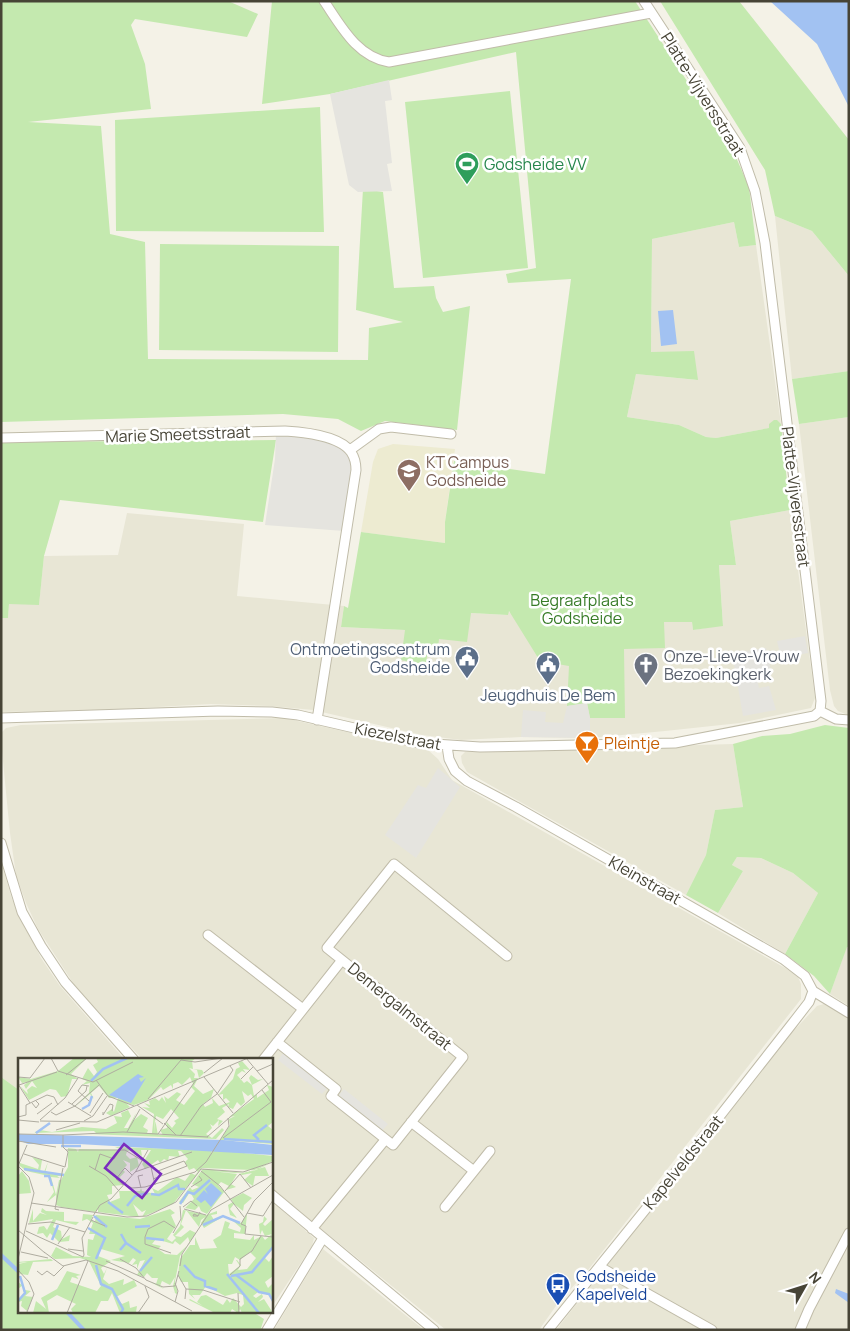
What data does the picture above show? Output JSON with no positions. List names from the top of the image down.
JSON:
{
  "streets": {
    "street": [
      "Platte-Vijversstraat",
      "Marie Smeetsstraat",
      "Kiezelstraat",
      "Kleinstraat",
      "Demergalmstraat",
      "Kapelveldstraat"
    ]
  },
  "crossings": [
    ["Platte-Vijversstraat", "Kiezelstraat"],
    ["Kiezelstraat", "Kleinstraat"],
    ["Kleinstraat", "Kapelveldstraat"]
  ],
  "parks": ["Begraafplaats Godsheide"],
  "places": {
    "sports": ["Godsheide VV"],
    "school or university": ["KT Campus Godsheide"],
    "public building": ["Ontmoetingscentrum Godsheide", "Jeugdhuis De Bem"],
    "church": ["Onze-Lieve-Vrouw Bezoekingkerk"],
    "bar": ["Pleintje"],
    "bus stop": ["Godsheide Kapelveld"]
  },
  "north": "top right"
}
